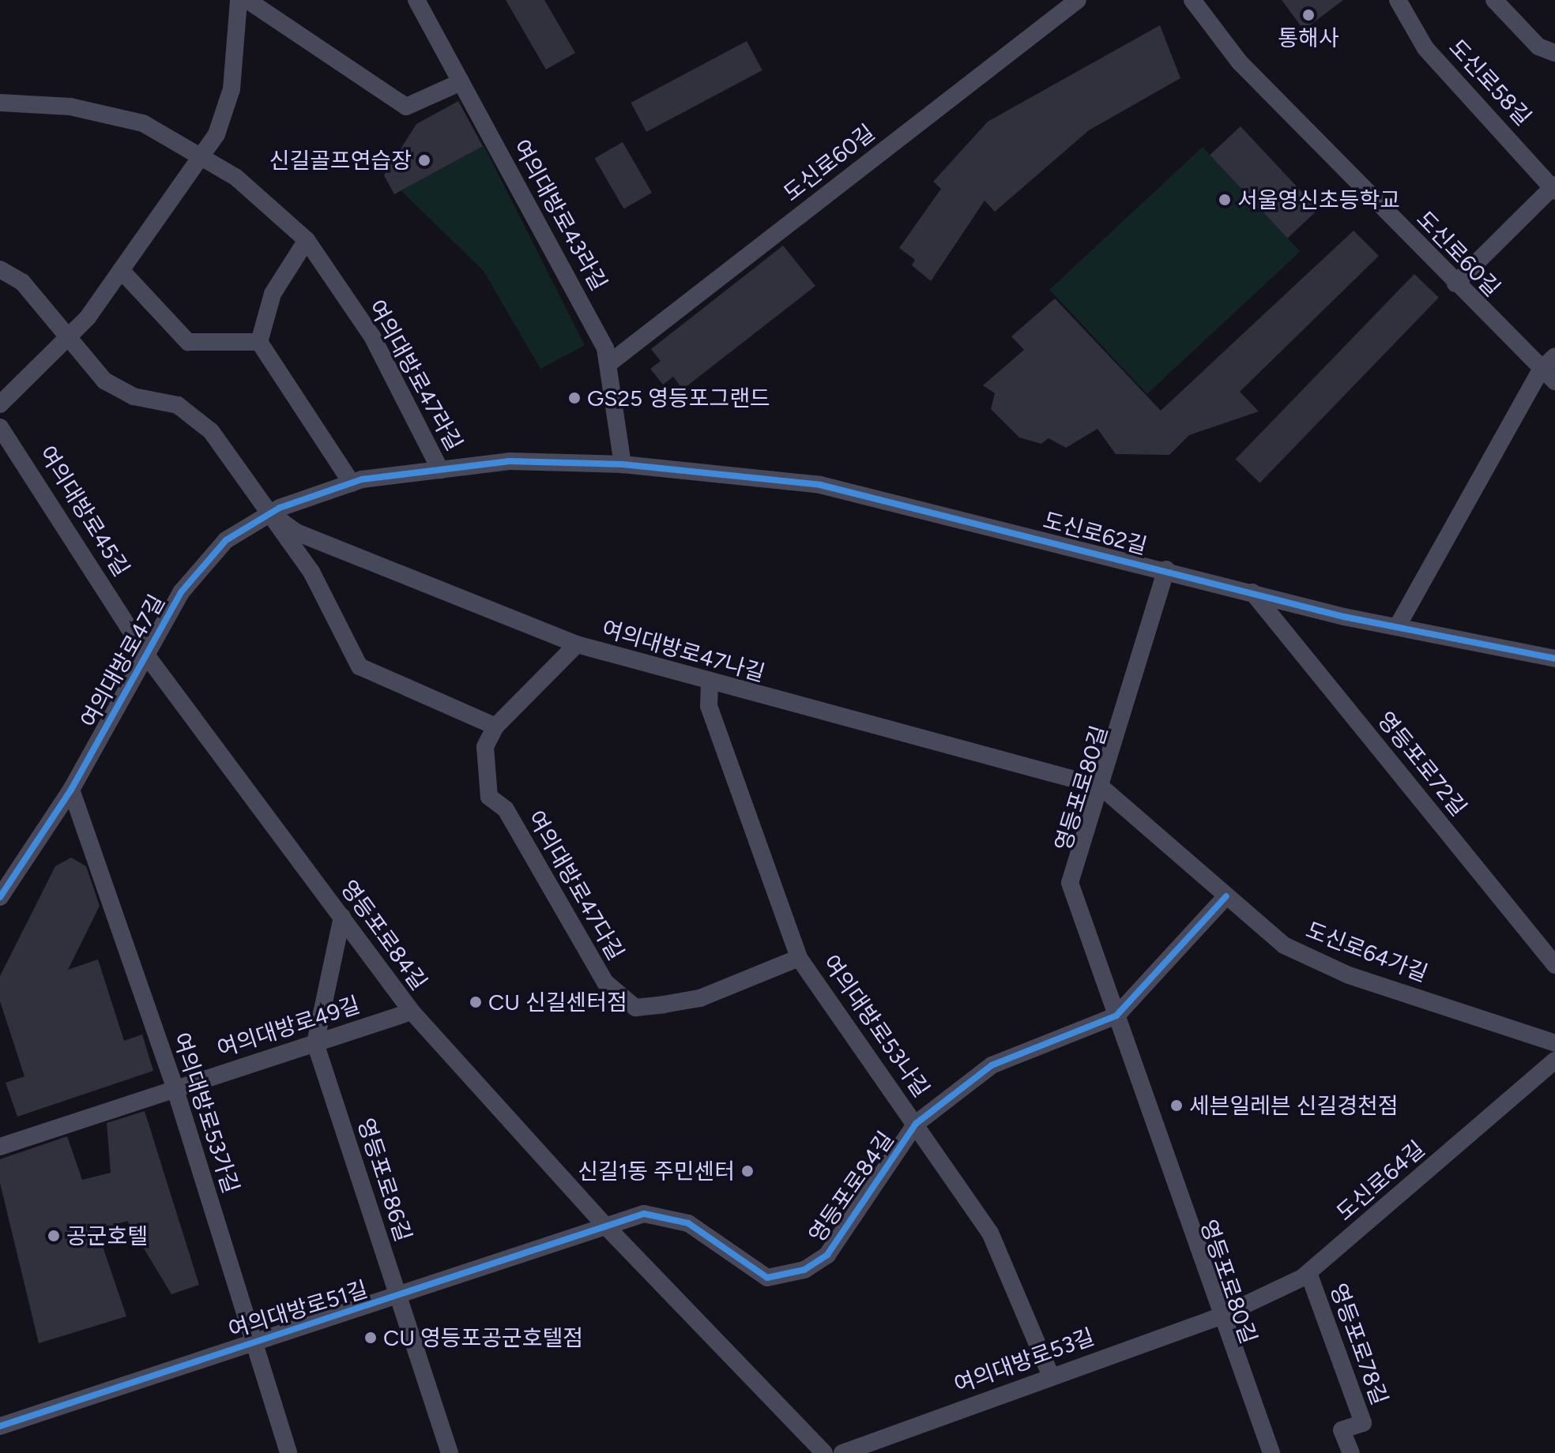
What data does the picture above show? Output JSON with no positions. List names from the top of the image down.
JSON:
{
  "streets": {
    "street": [
      "도신로58길",
      "도신로60길",
      "여의대방로43라길",
      "여의대방로47라길",
      "여의대방로45길",
      "도신로62길",
      "여의대방로47나길",
      "여의대방로47길",
      "영등포로72길",
      "영등포로80길",
      "여의대방로47다길",
      "영등포로84길",
      "도신로64가길",
      "여의대방로53나길",
      "여의대방로49길",
      "여의대방로53가길",
      "영등포로86길",
      "도신로64길",
      "여의대방로51길",
      "영등포로78길",
      "여의대방로53길"
    ]
  },
  "crossings": [
    ["도신로60길", "여의대방로43라길"],
    ["여의대방로43라길", "도신로62길"],
    ["여의대방로43라길", "여의대방로47길"],
    ["여의대방로47라길", "여의대방로47길"],
    ["여의대방로45길", "여의대방로47길"],
    ["여의대방로45길", "영등포로84길"],
    ["도신로62길", "여의대방로47길"],
    ["도신로62길", "영등포로72길"],
    ["도신로62길", "영등포로80길"],
    ["여의대방로47나길", "여의대방로47길"],
    ["여의대방로47나길", "영등포로80길"],
    ["여의대방로47나길", "여의대방로47다길"],
    ["여의대방로47나길", "도신로64가길"],
    ["여의대방로47나길", "여의대방로53나길"],
    ["여의대방로47길", "영등포로84길"],
    ["여의대방로47길", "여의대방로53가길"],
    ["영등포로80길", "도신로64가길"],
    ["영등포로80길", "도신로64길"],
    ["영등포로80길", "여의대방로53길"],
    ["여의대방로47다길", "여의대방로53나길"],
    ["영등포로84길", "여의대방로53나길"],
    ["영등포로84길", "여의대방로49길"],
    ["영등포로84길", "여의대방로51길"],
    ["여의대방로53나길", "여의대방로53길"],
    ["여의대방로49길", "여의대방로53가길"],
    ["여의대방로49길", "영등포로86길"],
    ["여의대방로53가길", "여의대방로51길"],
    ["영등포로86길", "여의대방로51길"],
    ["도신로64길", "영등포로78길"],
    ["도신로64길", "여의대방로53길"]
  ],
  "places": [
    "통해사",
    "신길골프연습장",
    "서울영신초등학교",
    "GS25 영등포그랜드",
    "CU 신길센터점",
    "세븐일레븐 신길경천점",
    "신길1동 주민센터",
    "공군호텔",
    "CU 영등포공군호텔점"
  ]
}
